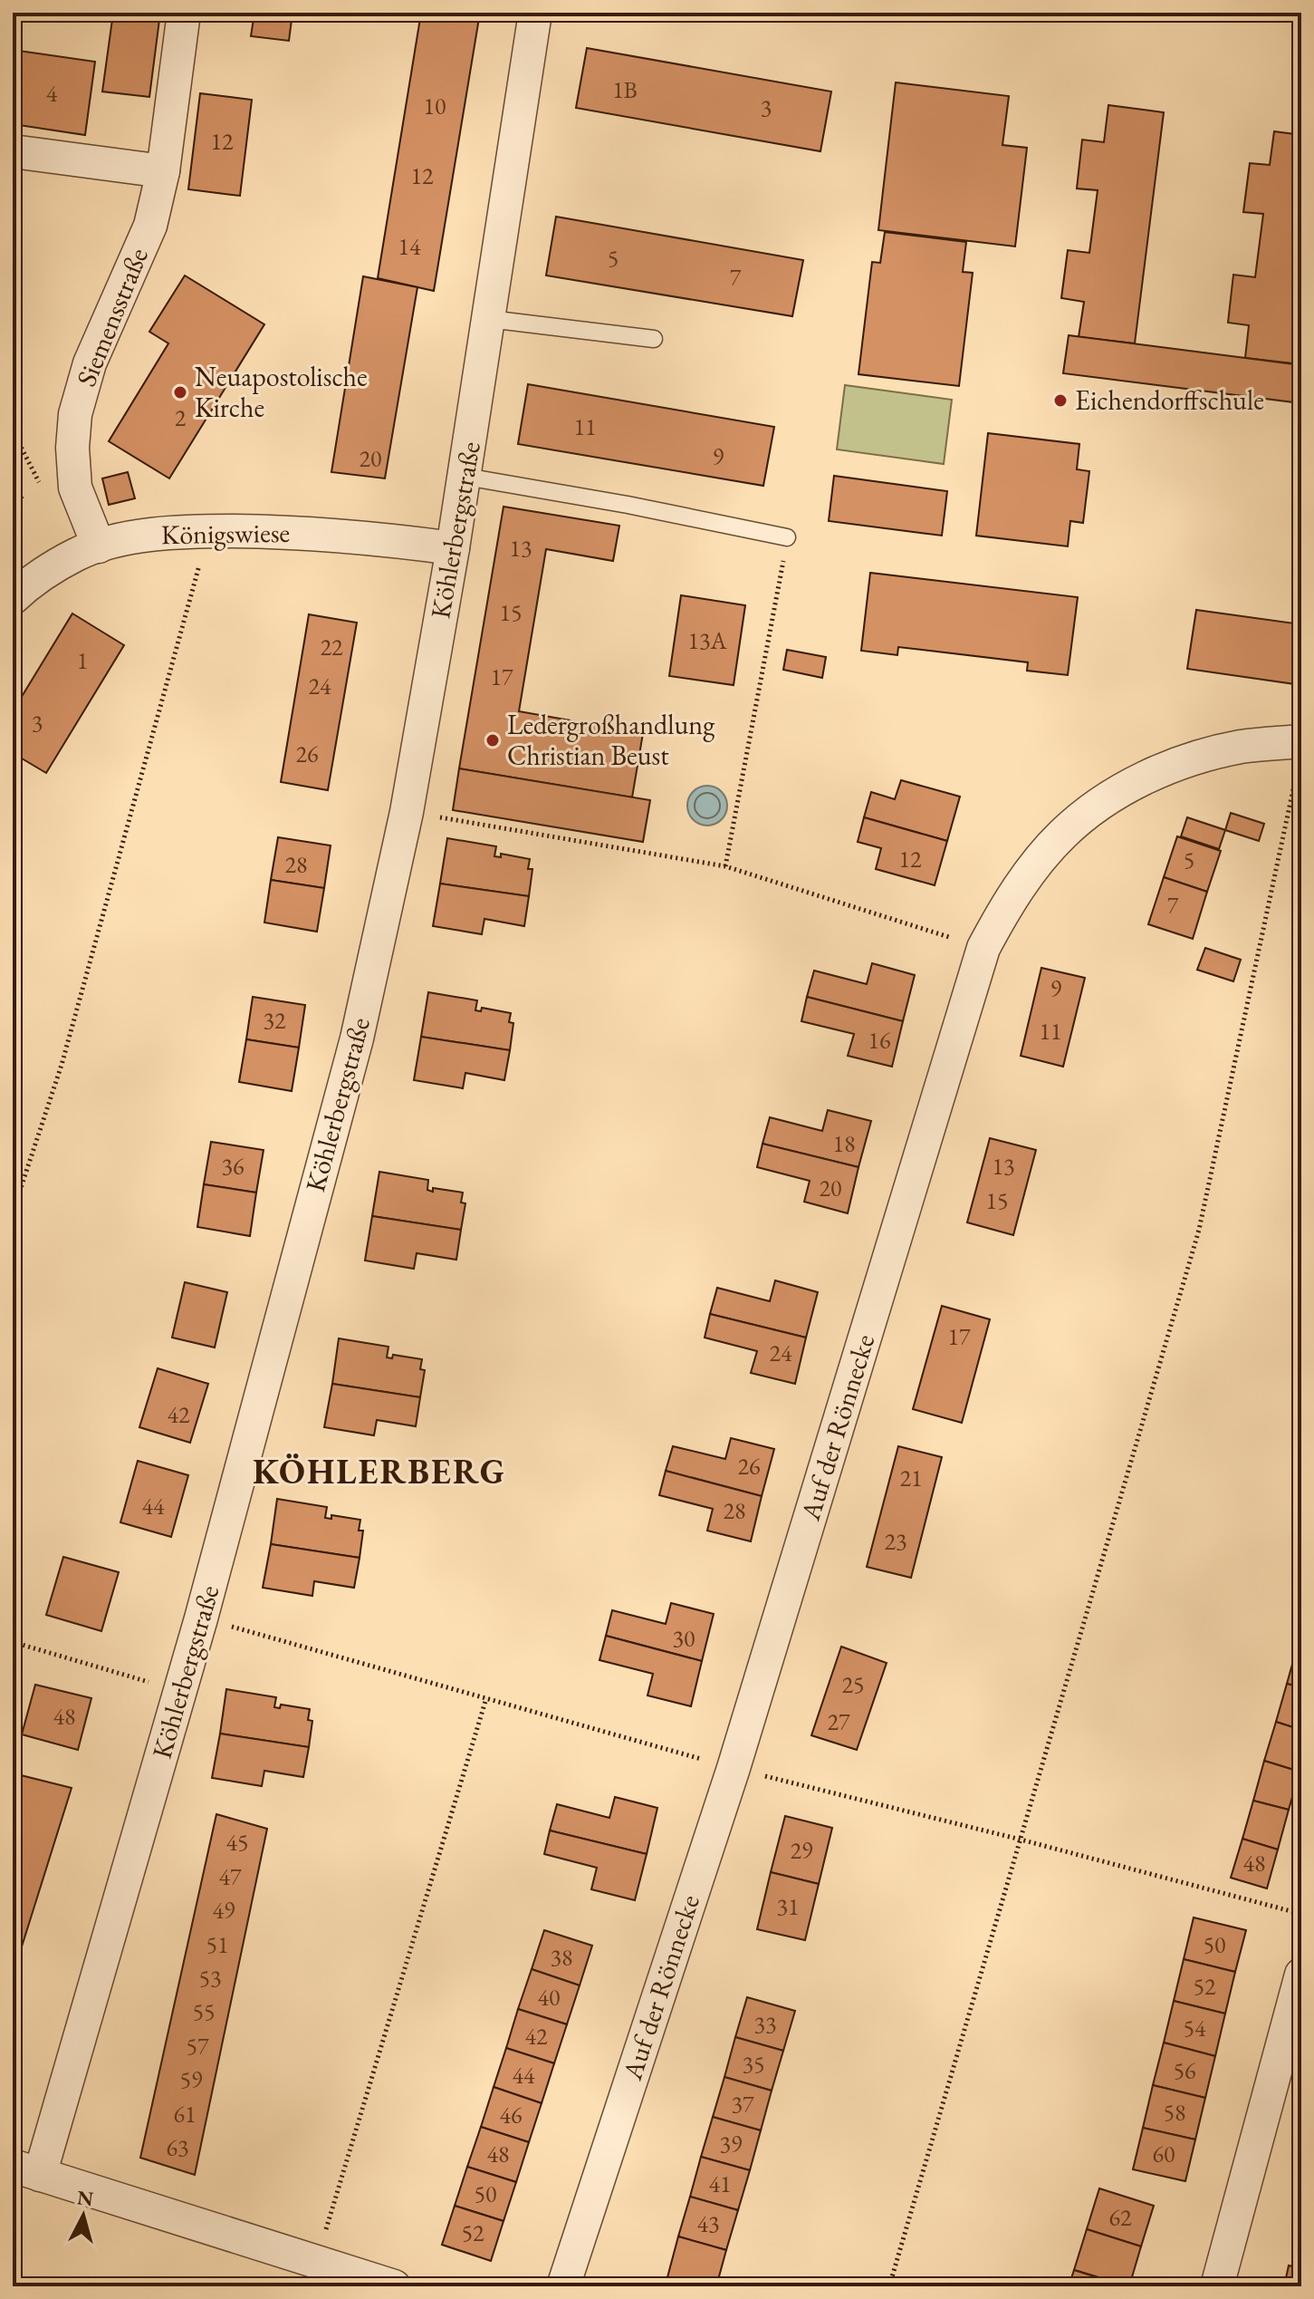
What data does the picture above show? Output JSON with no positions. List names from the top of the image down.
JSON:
{
  "streets": {
    "street": [
      "Siemensstraße",
      "Köhlerbergstraße",
      "Königswiese",
      "Auf der Rönnecke"
    ]
  },
  "crossings": [
    ["Siemensstraße", "Königswiese"],
    ["Köhlerbergstraße", "Königswiese"]
  ],
  "districts": ["KÖHLERBERG"],
  "places": ["Neuapostolische Kirche", "Eichendorffschule", "Ledergroßhandlung Christian Beust"],
  "house_numbers": [
    "1B",
    "4",
    "10",
    "3",
    "12",
    "12",
    "14",
    "5",
    "7",
    "2",
    "11",
    "9",
    "20",
    "13",
    "15",
    "13A",
    "22",
    "1",
    "17",
    "24",
    "3",
    "26",
    "12",
    "5",
    "28",
    "7",
    "9",
    "32",
    "11",
    "16",
    "18",
    "36",
    "13",
    "20",
    "15",
    "17",
    "24",
    "42",
    "26",
    "21",
    "44",
    "28",
    "23",
    "30",
    "25",
    "48",
    "27",
    "45",
    "29",
    "48",
    "47",
    "31",
    "49",
    "51",
    "50",
    "38",
    "53",
    "52",
    "40",
    "55",
    "33",
    "54",
    "42",
    "57",
    "35",
    "56",
    "44",
    "59",
    "37",
    "58",
    "61",
    "46",
    "39",
    "63",
    "48",
    "60",
    "41",
    "50",
    "62",
    "43",
    "52"
  ],
  "north": "top"
}
